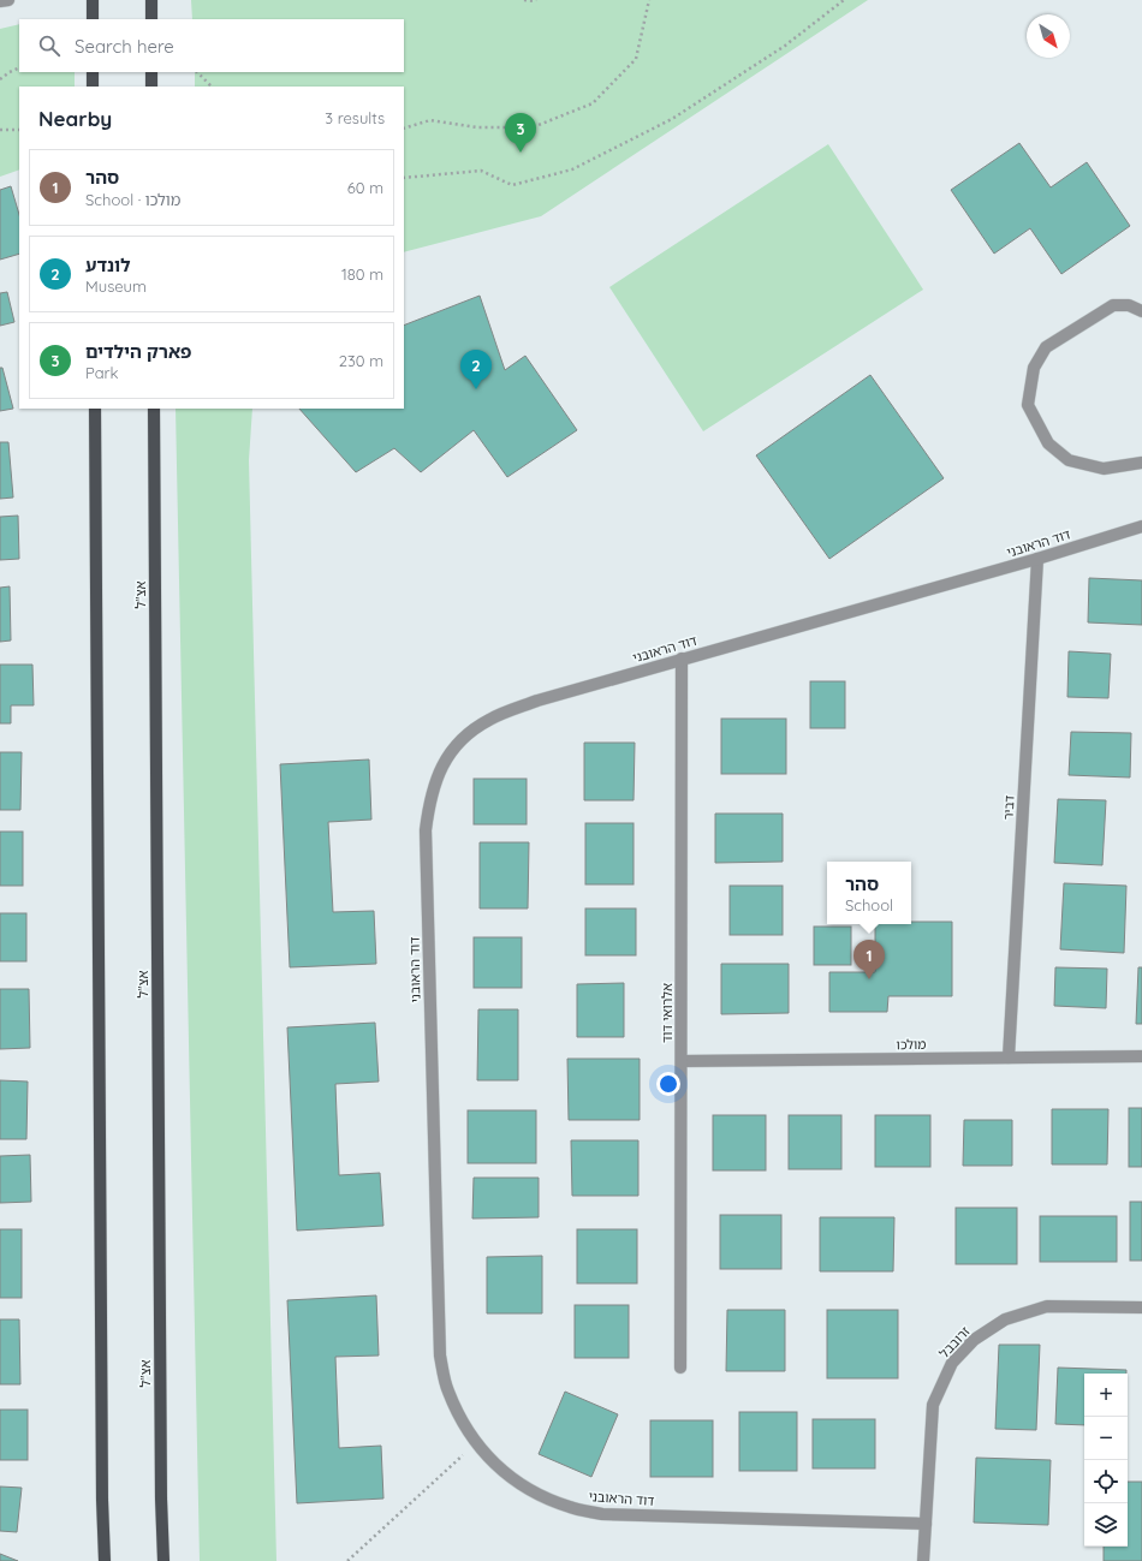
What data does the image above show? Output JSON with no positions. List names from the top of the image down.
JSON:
{
  "streets": {
    "main road": ["אצ\"ל"],
    "street": [
      "דוד הראובני",
      "דביר",
      "אלרואי דוד",
      "מולכו",
      "זרובבל"
    ]
  },
  "crossings": [
    ["דוד הראובני", "דביר"],
    ["דוד הראובני", "אלרואי דוד"],
    ["דוד הראובני", "זרובבל"],
    ["דביר", "מולכו"],
    ["אלרואי דוד", "מולכו"]
  ],
  "north": "bottom right",
  "page": {
    "search": "Search here",
    "heading": ["Nearby", "3 results"],
    "pins": ["3", "2", "1"],
    "list": [
      {
        "mark": "1",
        "name": "סהר",
        "note": "School · מולכו",
        "value": "60 m"
      },
      {
        "mark": "2",
        "name": "לונדע",
        "note": "Museum",
        "value": "180 m"
      },
      {
        "mark": "3",
        "name": "פארק הילדים",
        "note": "Park",
        "value": "230 m"
      }
    ],
    "popup": ["סהר", "School"],
    "map_buttons": ["+", "−"]
  }
}
